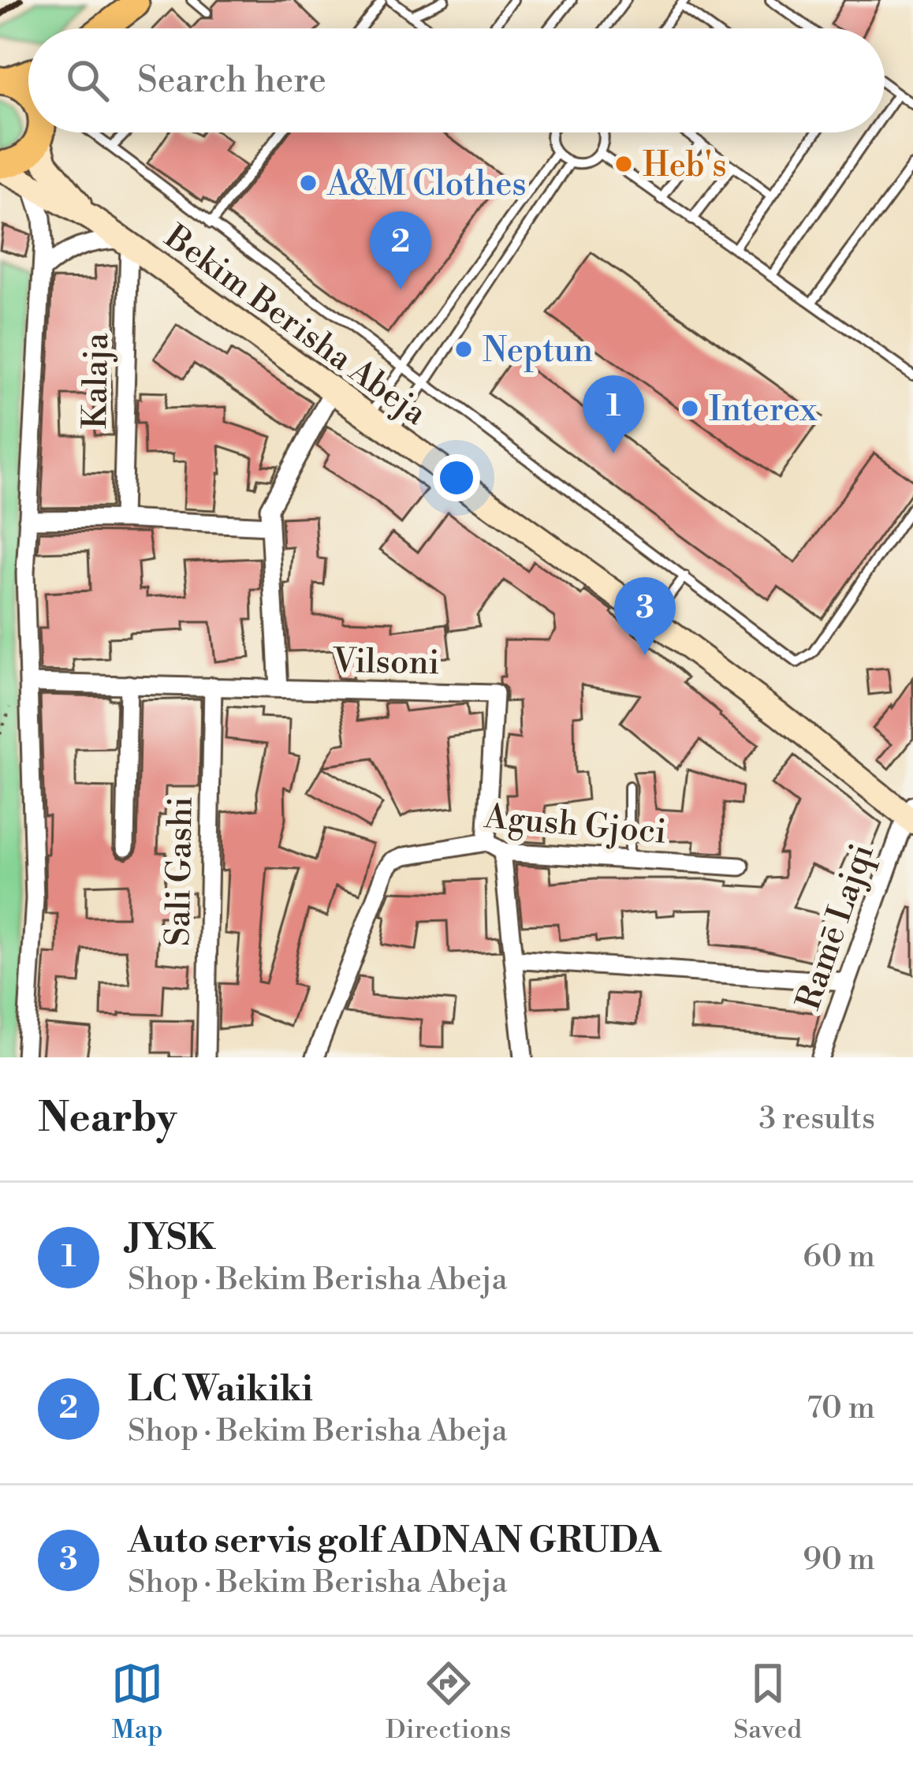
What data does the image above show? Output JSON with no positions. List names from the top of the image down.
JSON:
{
  "streets": {
    "street": [
      "Bekim Berisha Abeja",
      "Kalaja",
      "Vilsoni",
      "Agush Gjoci",
      "Sali Gashi",
      "Ramē Lajqi"
    ]
  },
  "crossings": [
    ["Bekim Berisha Abeja", "Kalaja"],
    ["Bekim Berisha Abeja", "Ramē Lajqi"],
    ["Vilsoni", "Agush Gjoci"],
    ["Vilsoni", "Sali Gashi"]
  ],
  "places": [
    "Heb's",
    "A&M Clothes",
    "Neptun",
    "Interex"
  ],
  "page": {
    "search": "Search here",
    "pins": ["2", "1", "3"],
    "heading": ["Nearby", "3 results"],
    "list": [
      {
        "mark": "1",
        "name": "JYSK",
        "note": "Shop · Bekim Berisha Abeja",
        "value": "60 m"
      },
      {
        "mark": "2",
        "name": "LC Waikiki",
        "note": "Shop · Bekim Berisha Abeja",
        "value": "70 m"
      },
      {
        "mark": "3",
        "name": "Auto servis golf ADNAN GRUDA",
        "note": "Shop · Bekim Berisha Abeja",
        "value": "90 m"
      }
    ],
    "nav": ["Map", "Directions", "Saved"]
  }
}
